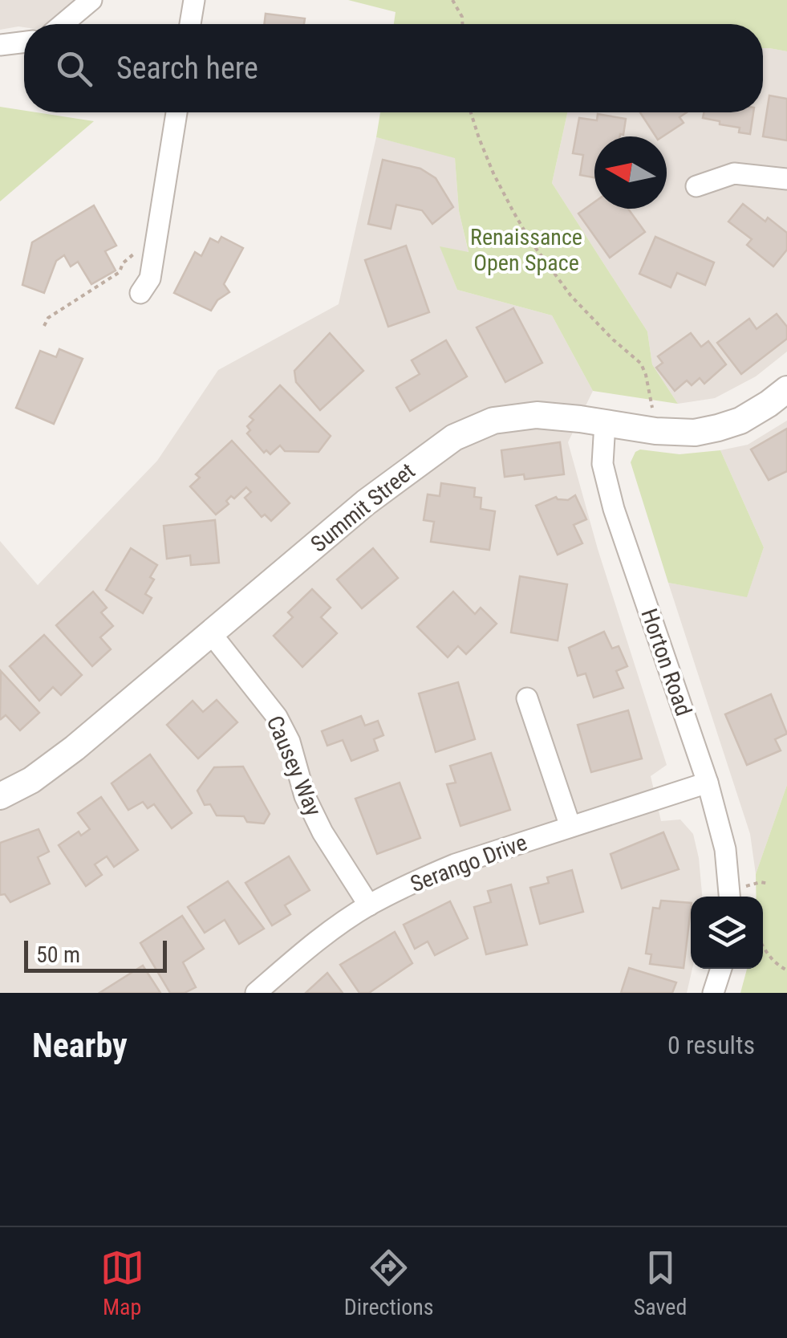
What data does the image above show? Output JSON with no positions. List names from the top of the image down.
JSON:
{
  "streets": {
    "street": [
      "Summit Street",
      "Horton Road",
      "Causey Way",
      "Serango Drive"
    ]
  },
  "crossings": [
    ["Summit Street", "Horton Road"],
    ["Summit Street", "Causey Way"],
    ["Horton Road", "Serango Drive"],
    ["Causey Way", "Serango Drive"]
  ],
  "parks": ["Renaissance Open Space"],
  "scale_bar": "50 m",
  "north": "left",
  "page": {
    "search": "Search here",
    "scale": "50 m",
    "heading": ["Nearby", "0 results"],
    "nav": ["Map", "Directions", "Saved"]
  }
}
